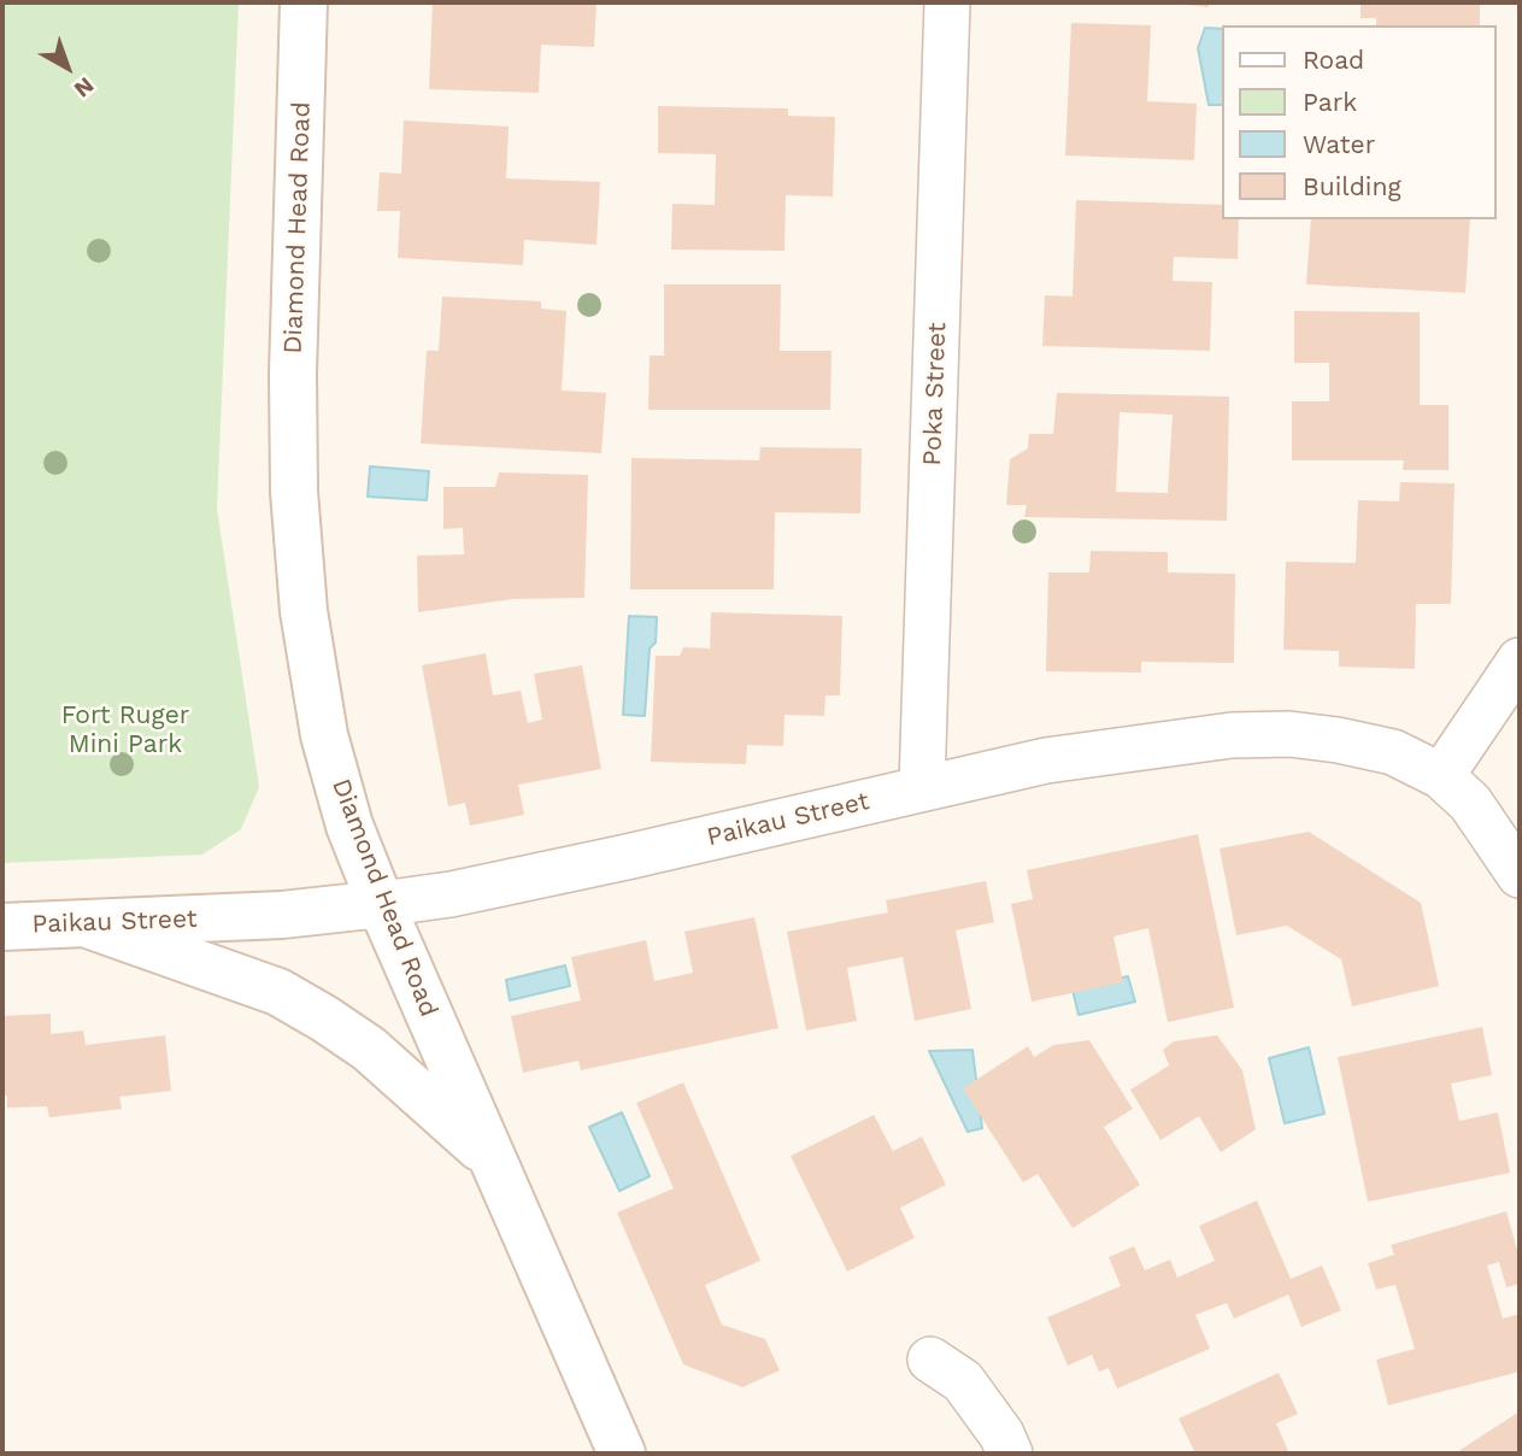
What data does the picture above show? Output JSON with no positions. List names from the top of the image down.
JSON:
{
  "streets": {
    "street": ["Diamond Head Road", "Poka Street", "Paikau Street"]
  },
  "crossings": [
    ["Diamond Head Road", "Paikau Street"],
    ["Poka Street", "Paikau Street"]
  ],
  "parks": ["Fort Ruger Mini Park"],
  "legend": [
    "Road",
    "Park",
    "Water",
    "Building"
  ],
  "north": "bottom right"
}
